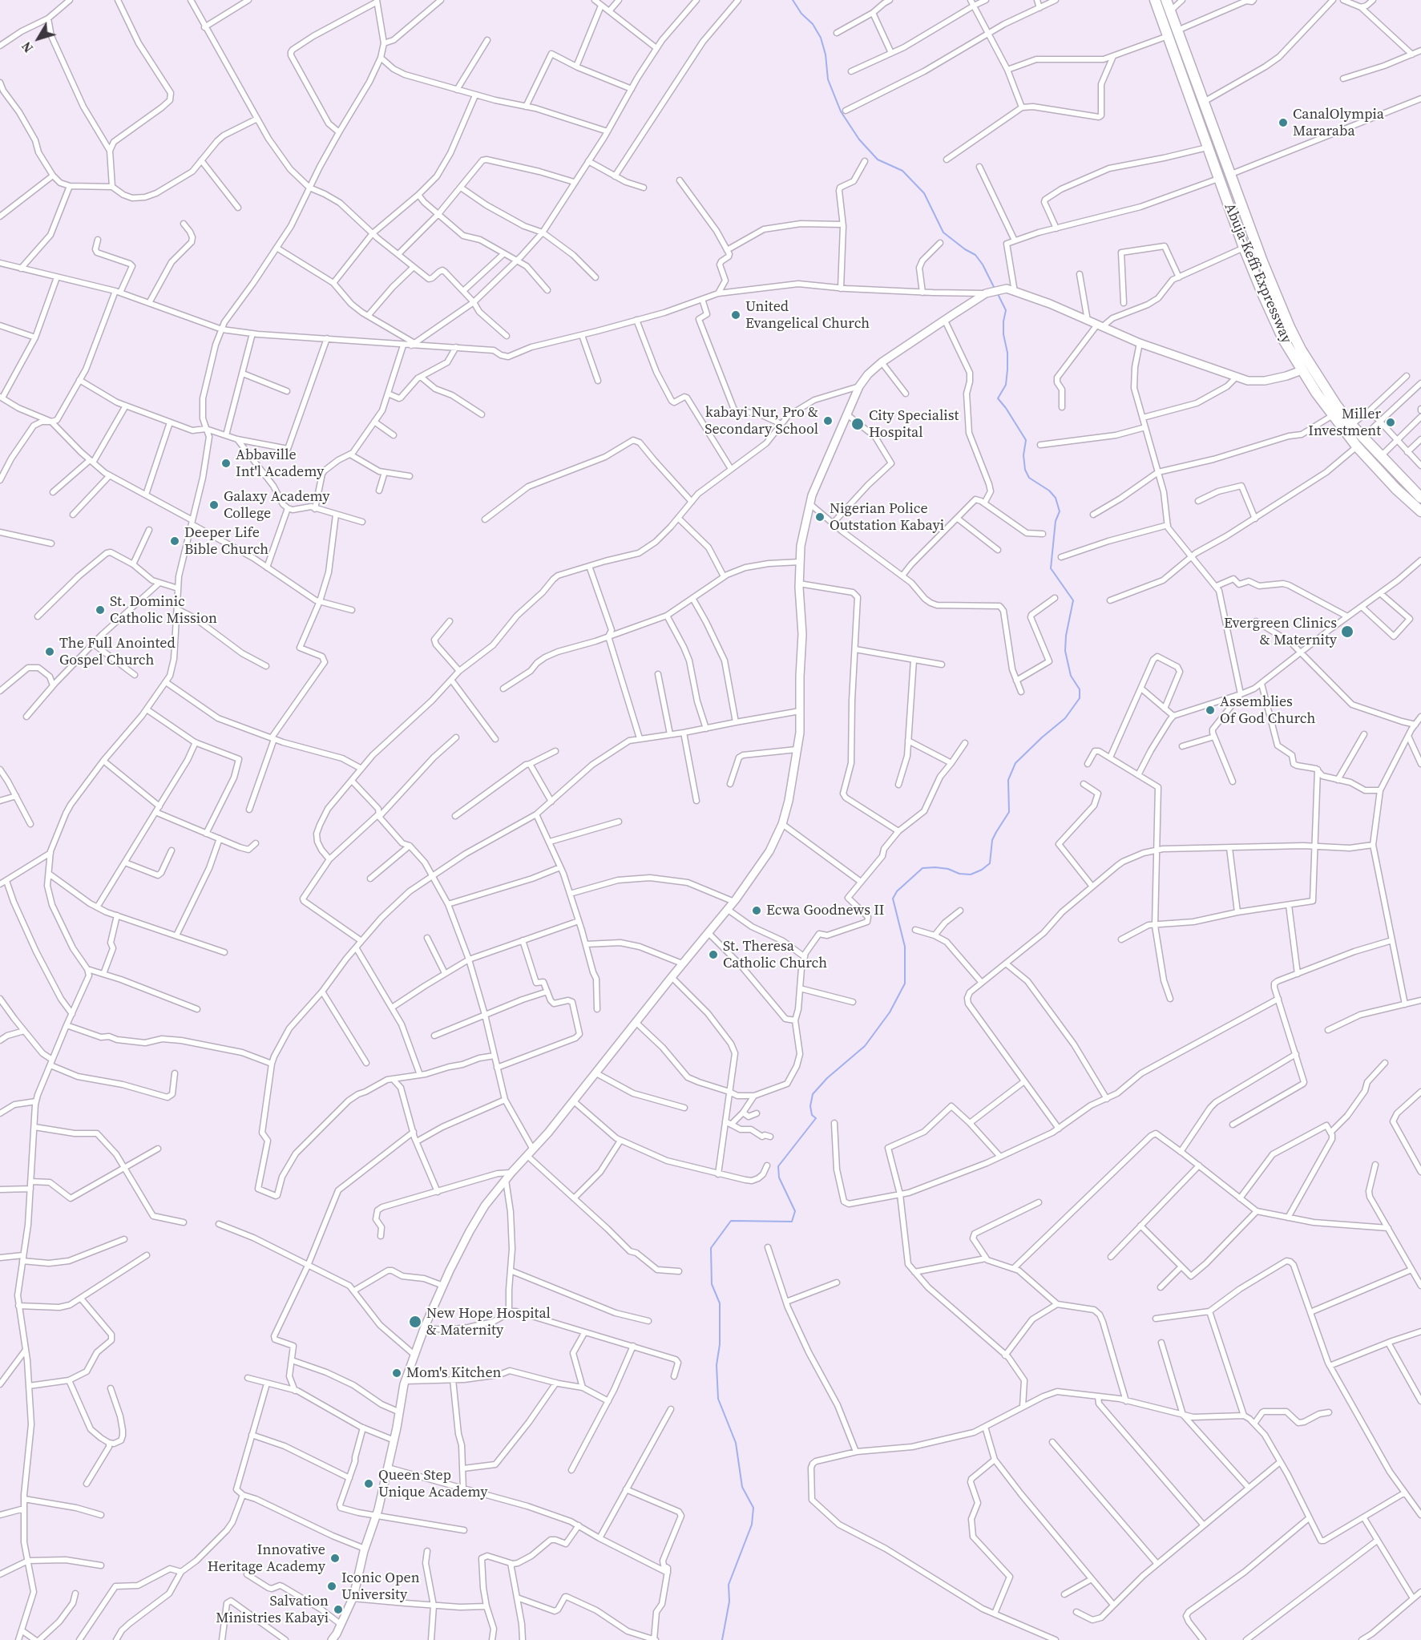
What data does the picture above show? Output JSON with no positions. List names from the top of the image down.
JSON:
{
  "streets": {
    "highway": ["Abuja-Keffi Expressway"]
  },
  "places": [
    "CanalOlympia Mararaba",
    "United Evangelical Church",
    "kabayi Nur, Pro & Secondary School",
    "Miller Investment",
    "City Specialist Hospital",
    "Abbaville Int'l Academy",
    "Galaxy Academy College",
    "Nigerian Police Outstation Kabayi",
    "Deeper Life Bible Church",
    "St. Dominic Catholic Mission",
    "Evergreen Clinics & Maternity",
    "The Full Anointed Gospel Church",
    "Assemblies Of God Church",
    "Ecwa Goodnews II",
    "St. Theresa Catholic Church",
    "New Hope Hospital & Maternity",
    "Mom's Kitchen",
    "Queen Step Unique Academy",
    "Innovative Heritage Academy",
    "Iconic Open University",
    "Salvation Ministries Kabayi"
  ],
  "north": "bottom left"
}
